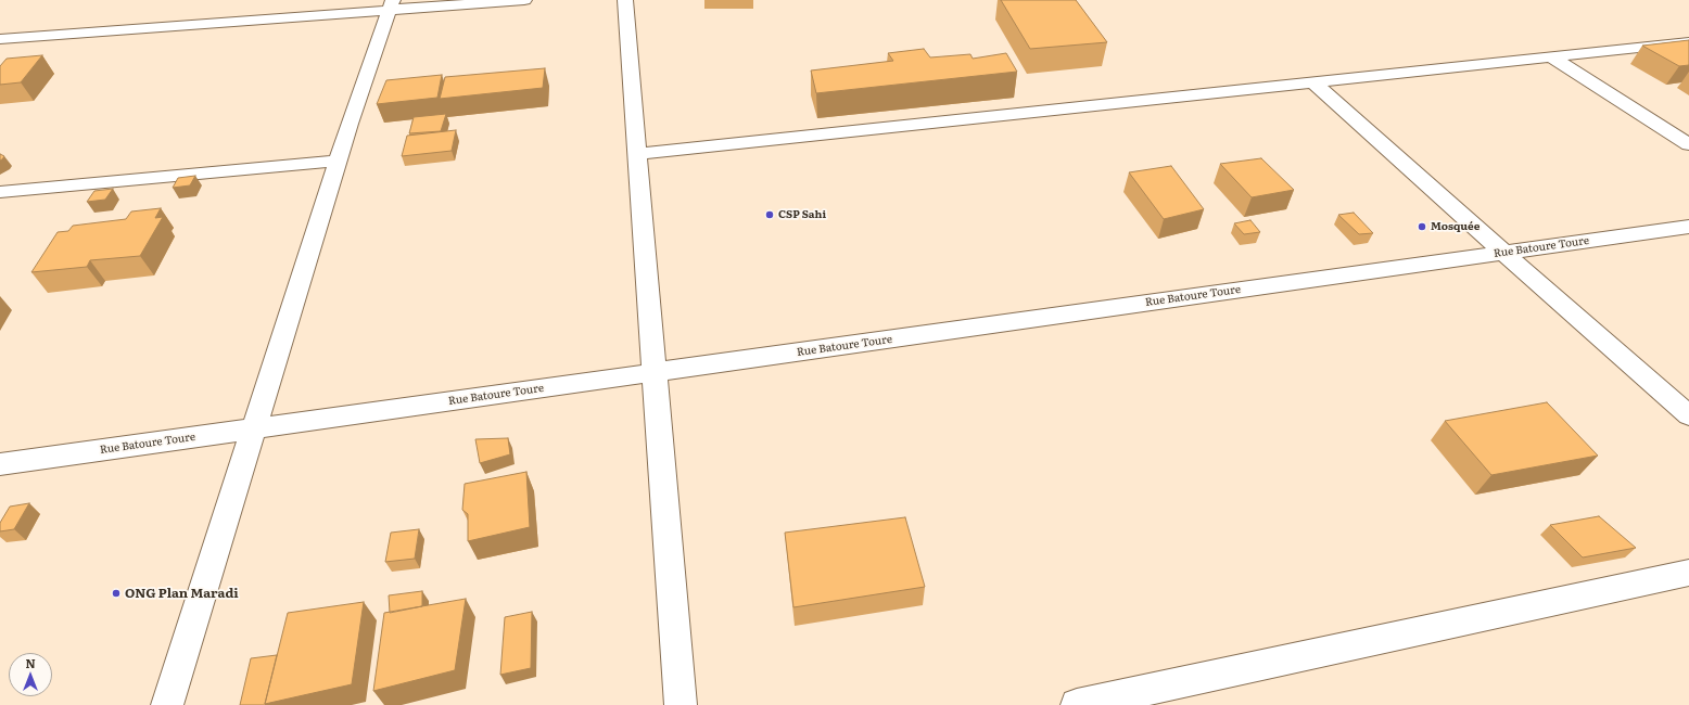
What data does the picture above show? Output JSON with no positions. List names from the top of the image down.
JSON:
{
  "streets": {
    "street": ["Rue Batoure Toure"]
  },
  "places": ["CSP Sahi", "Mosquée", "ONG Plan Maradi"],
  "north": "top"
}
